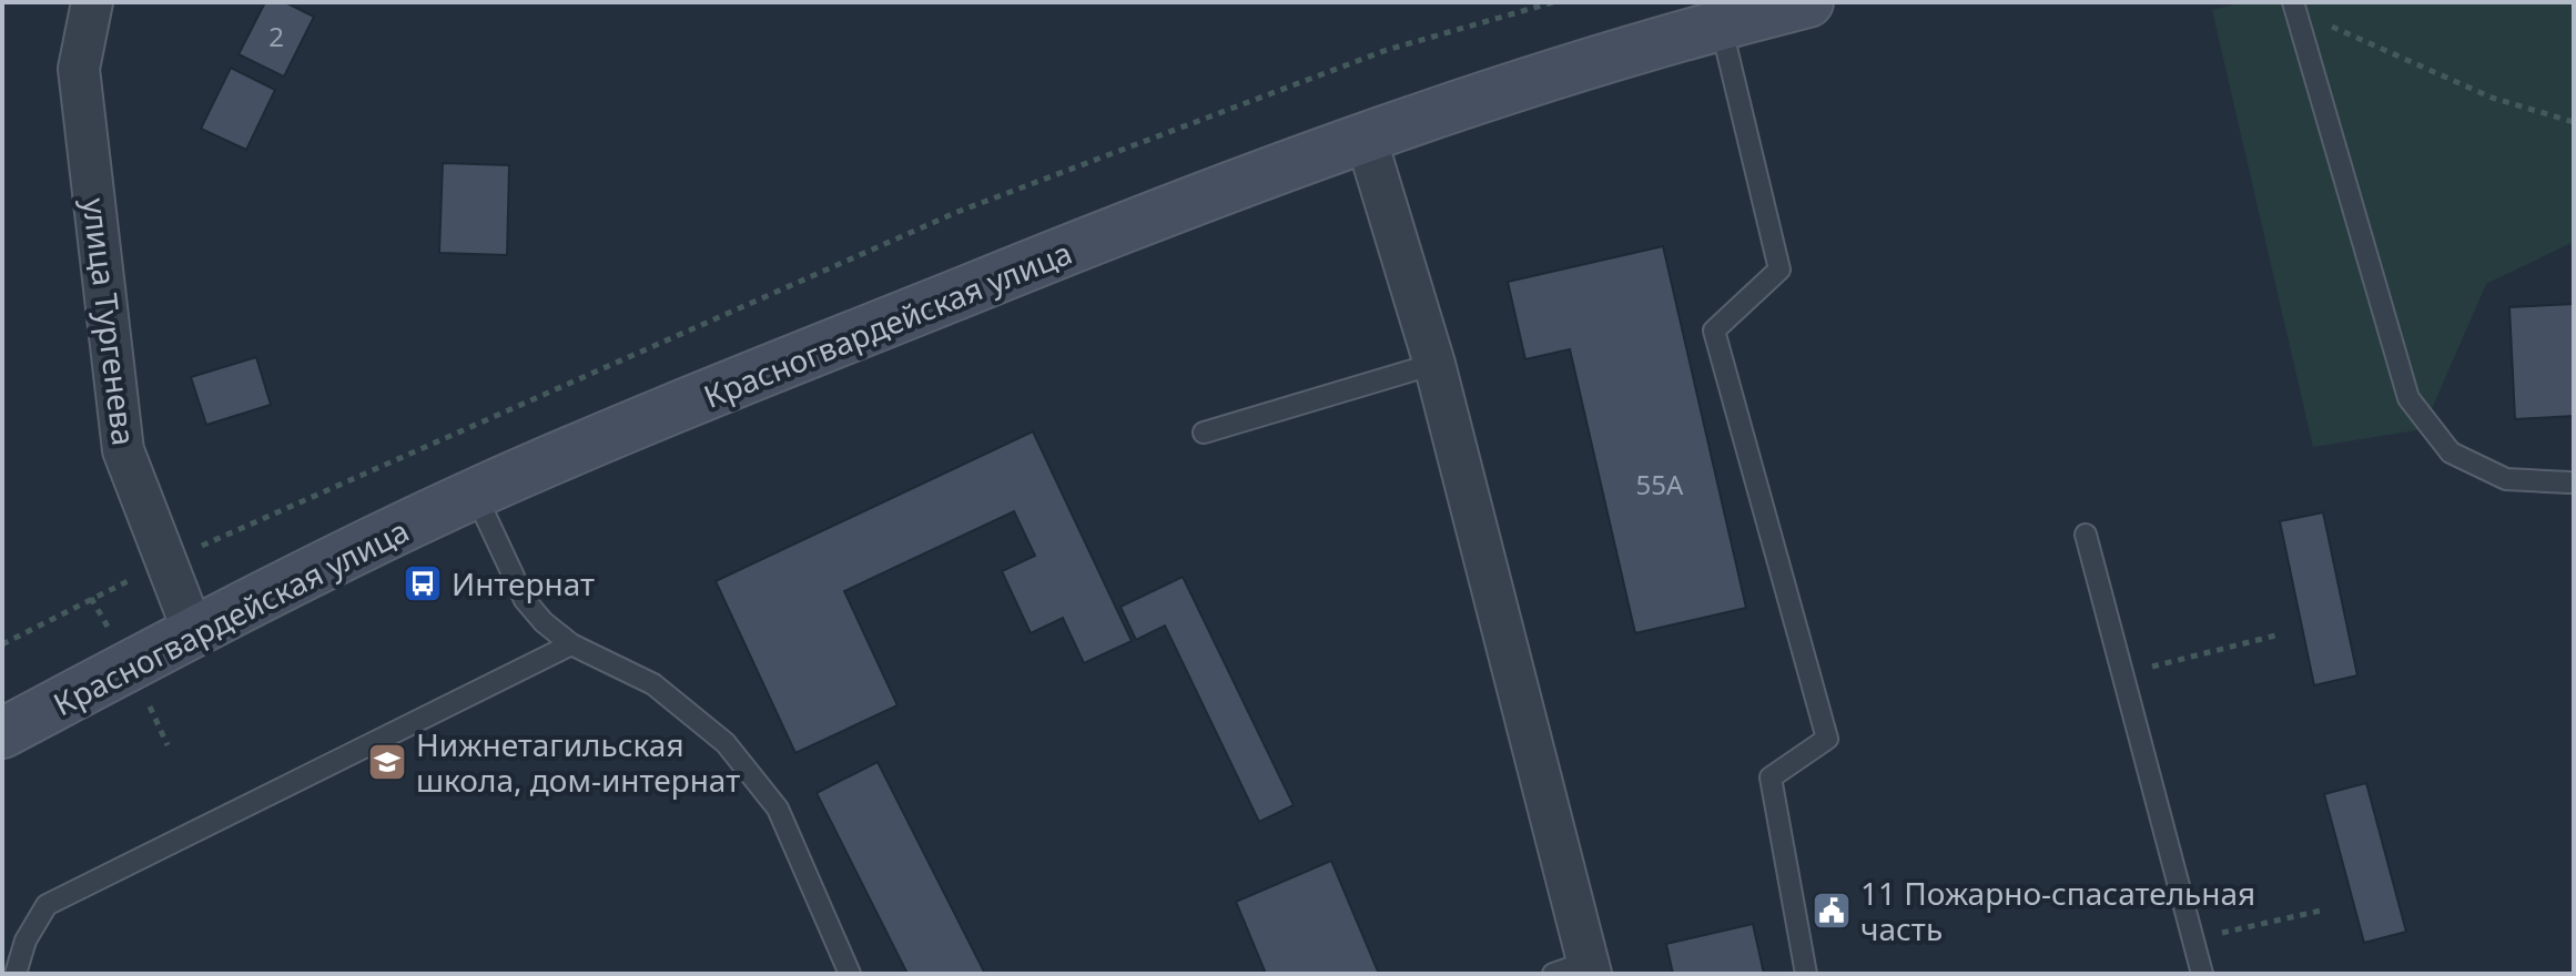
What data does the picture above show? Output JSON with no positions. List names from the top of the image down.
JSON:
{
  "streets": {
    "main road": ["Красногвардейская улица"],
    "street": ["улица Тургенева"]
  },
  "crossings": [
    ["улица Тургенева", "Красногвардейская улица"]
  ],
  "places": {
    "bus stop": ["Интернат"],
    "school or university": ["Нижнетагильская школа, дом-интернат"],
    "public building": ["11 Пожарно-спасательная часть"]
  },
  "house_numbers": ["2", "55A"]
}
